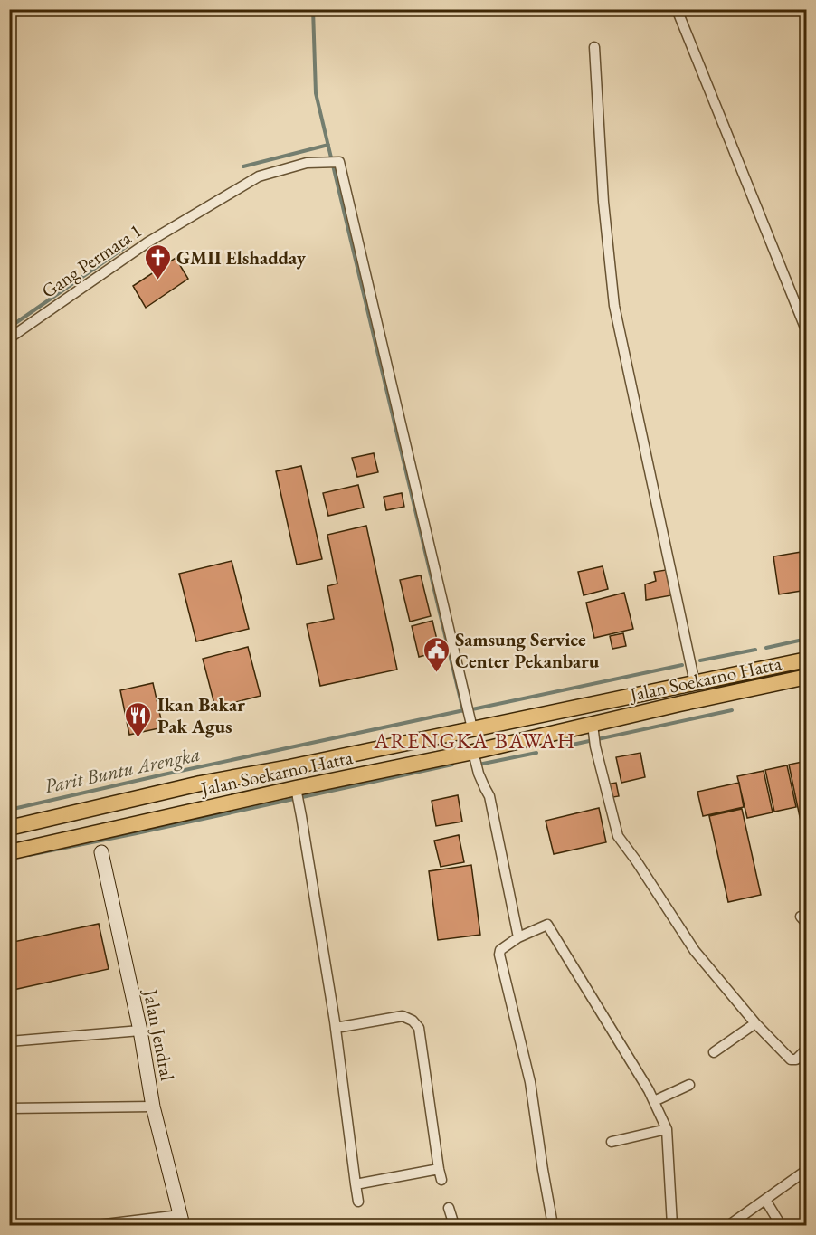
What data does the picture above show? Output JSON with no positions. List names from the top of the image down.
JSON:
{
  "streets": {
    "main road": ["Jalan Soekarno Hatta", "Jalan Jendral"],
    "street": ["Gang Permata 1"]
  },
  "crossings": [
    ["Gang Permata 1", "Jalan Soekarno Hatta"]
  ],
  "districts": ["ARENGKA BAWAH"],
  "water": ["Parit Buntu Arengka"],
  "places": {
    "church": ["GMII Elshadday"],
    "public building": ["Samsung Service Center Pekanbaru"],
    "restaurant": ["Ikan Bakar Pak Agus"]
  }
}
